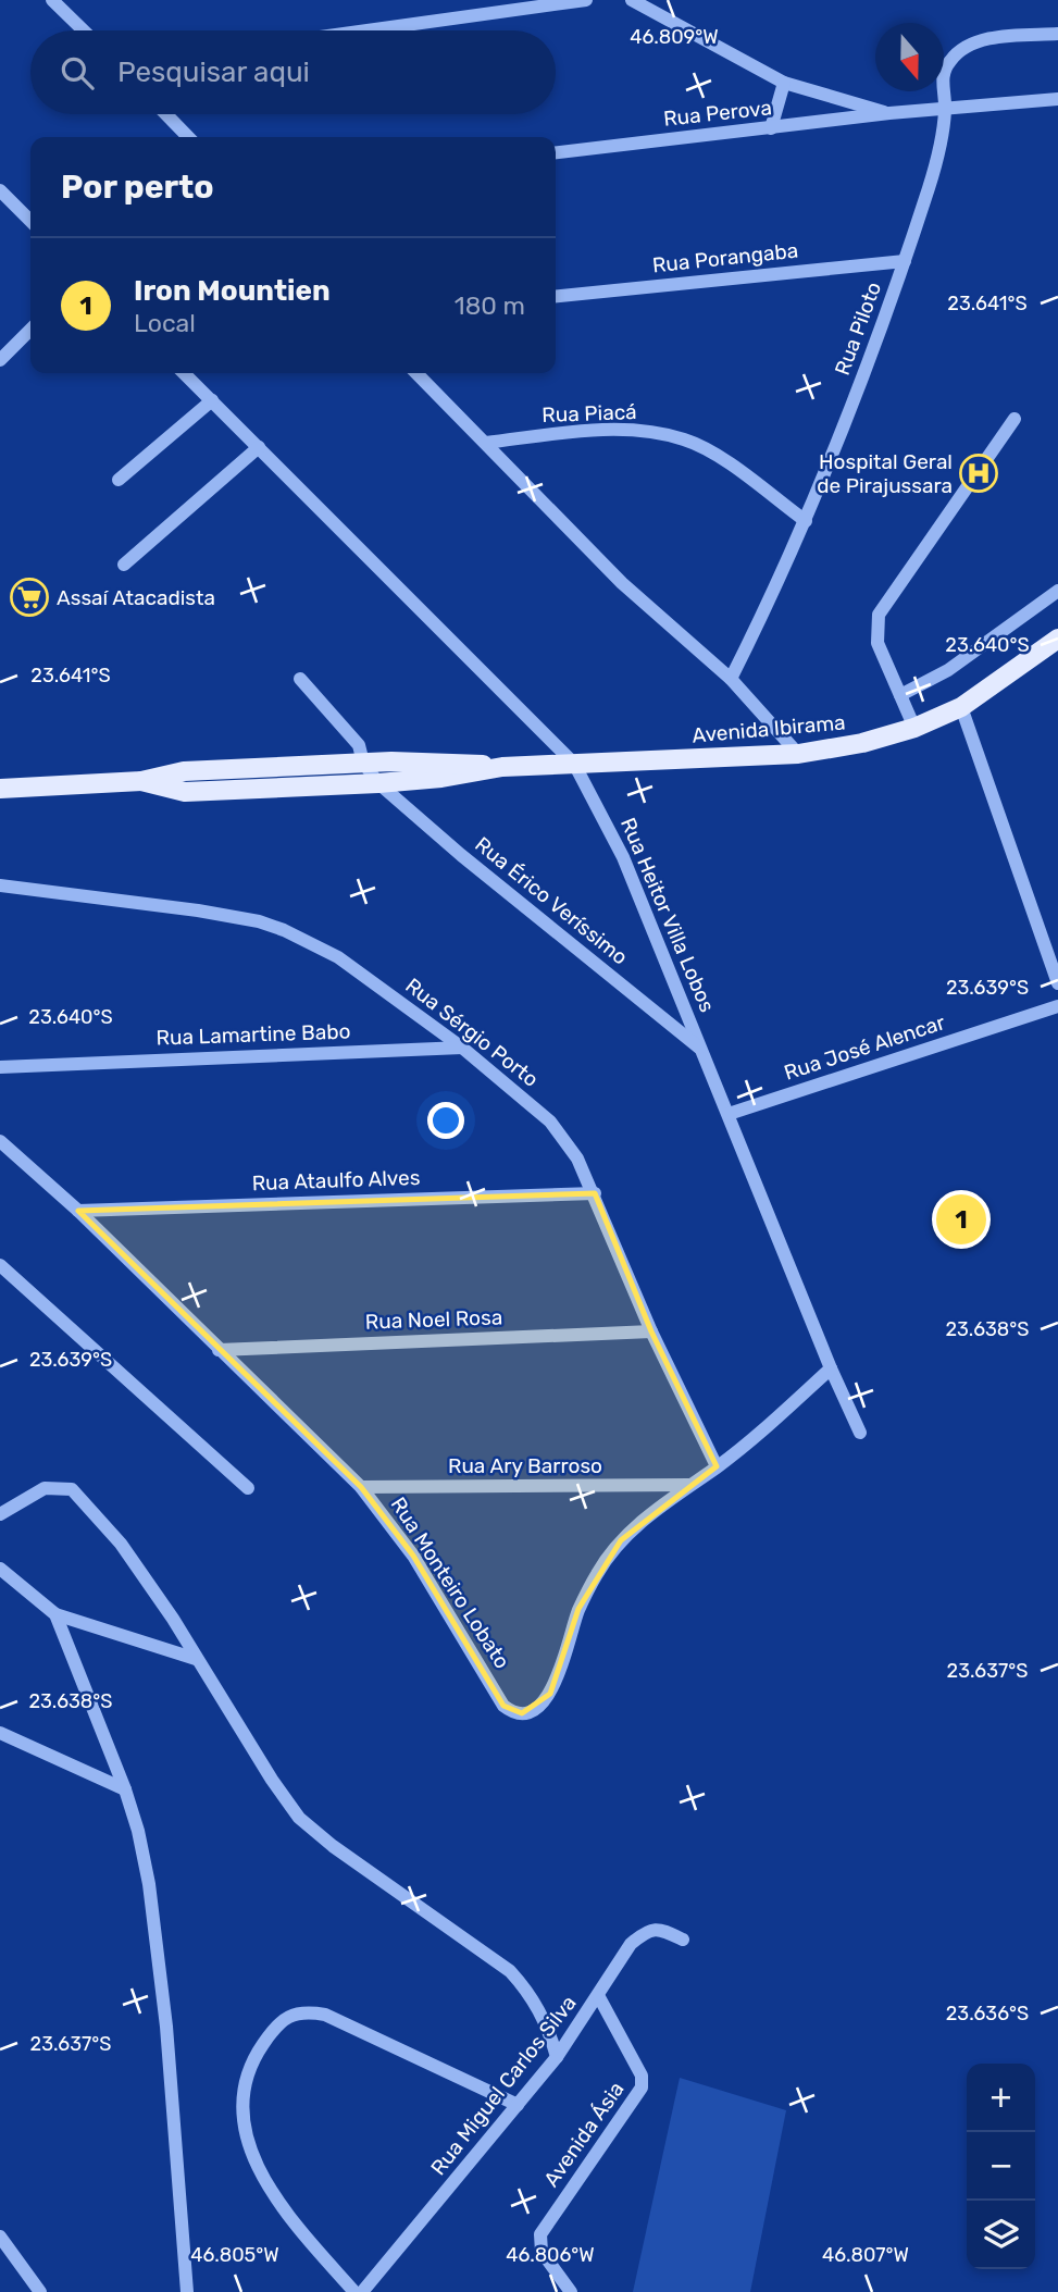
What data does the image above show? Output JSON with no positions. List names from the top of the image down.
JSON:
{
  "streets": {
    "main road": ["Avenida Ibirama"],
    "street": [
      "Rua Perova",
      "Rua Porangaba",
      "Rua Piloto",
      "Rua Piacá",
      "Rua Érico Veríssimo",
      "Rua Heitor Villa Lobos",
      "Rua Sérgio Porto",
      "Rua Lamartine Babo",
      "Rua José Alencar",
      "Rua Ataulfo Alves",
      "Rua Noel Rosa",
      "Rua Ary Barroso",
      "Rua Monteiro Lobato",
      "Rua Miguel Carlos Silva",
      "Avenida Ásia"
    ]
  },
  "crossings": [
    ["Rua Perova", "Rua Piloto"],
    ["Rua Porangaba", "Rua Piloto"],
    ["Rua Piloto", "Rua Piacá"],
    ["Avenida Ibirama", "Rua Érico Veríssimo"],
    ["Avenida Ibirama", "Rua Heitor Villa Lobos"],
    ["Rua Érico Veríssimo", "Rua Heitor Villa Lobos"],
    ["Rua Heitor Villa Lobos", "Rua José Alencar"],
    ["Rua Heitor Villa Lobos", "Rua Monteiro Lobato"],
    ["Rua Sérgio Porto", "Rua Lamartine Babo"],
    ["Rua Sérgio Porto", "Rua Ataulfo Alves"],
    ["Rua Sérgio Porto", "Rua Noel Rosa"],
    ["Rua Sérgio Porto", "Rua Monteiro Lobato"],
    ["Rua Ataulfo Alves", "Rua Monteiro Lobato"],
    ["Rua Noel Rosa", "Rua Monteiro Lobato"],
    ["Rua Ary Barroso", "Rua Monteiro Lobato"],
    ["Rua Miguel Carlos Silva", "Avenida Ásia"]
  ],
  "places": {
    "hospital": ["Hospital Geral de Pirajussara"],
    "supermarket": ["Assaí Atacadista"]
  },
  "north": "bottom",
  "page": {
    "search": "Pesquisar aqui",
    "heading": "Por perto",
    "list": [
      {
        "mark": "1",
        "name": "Iron Mountien",
        "note": "Local",
        "value": "180 m"
      }
    ],
    "pins": "1",
    "map_buttons": ["+", "−"]
  },
  "coordinates": [
    "46.809°W",
    "23.641°S",
    "23.640°S",
    "23.639°S",
    "23.638°S",
    "23.637°S",
    "23.636°S",
    "46.805°W",
    "46.806°W",
    "46.807°W"
  ]
}
